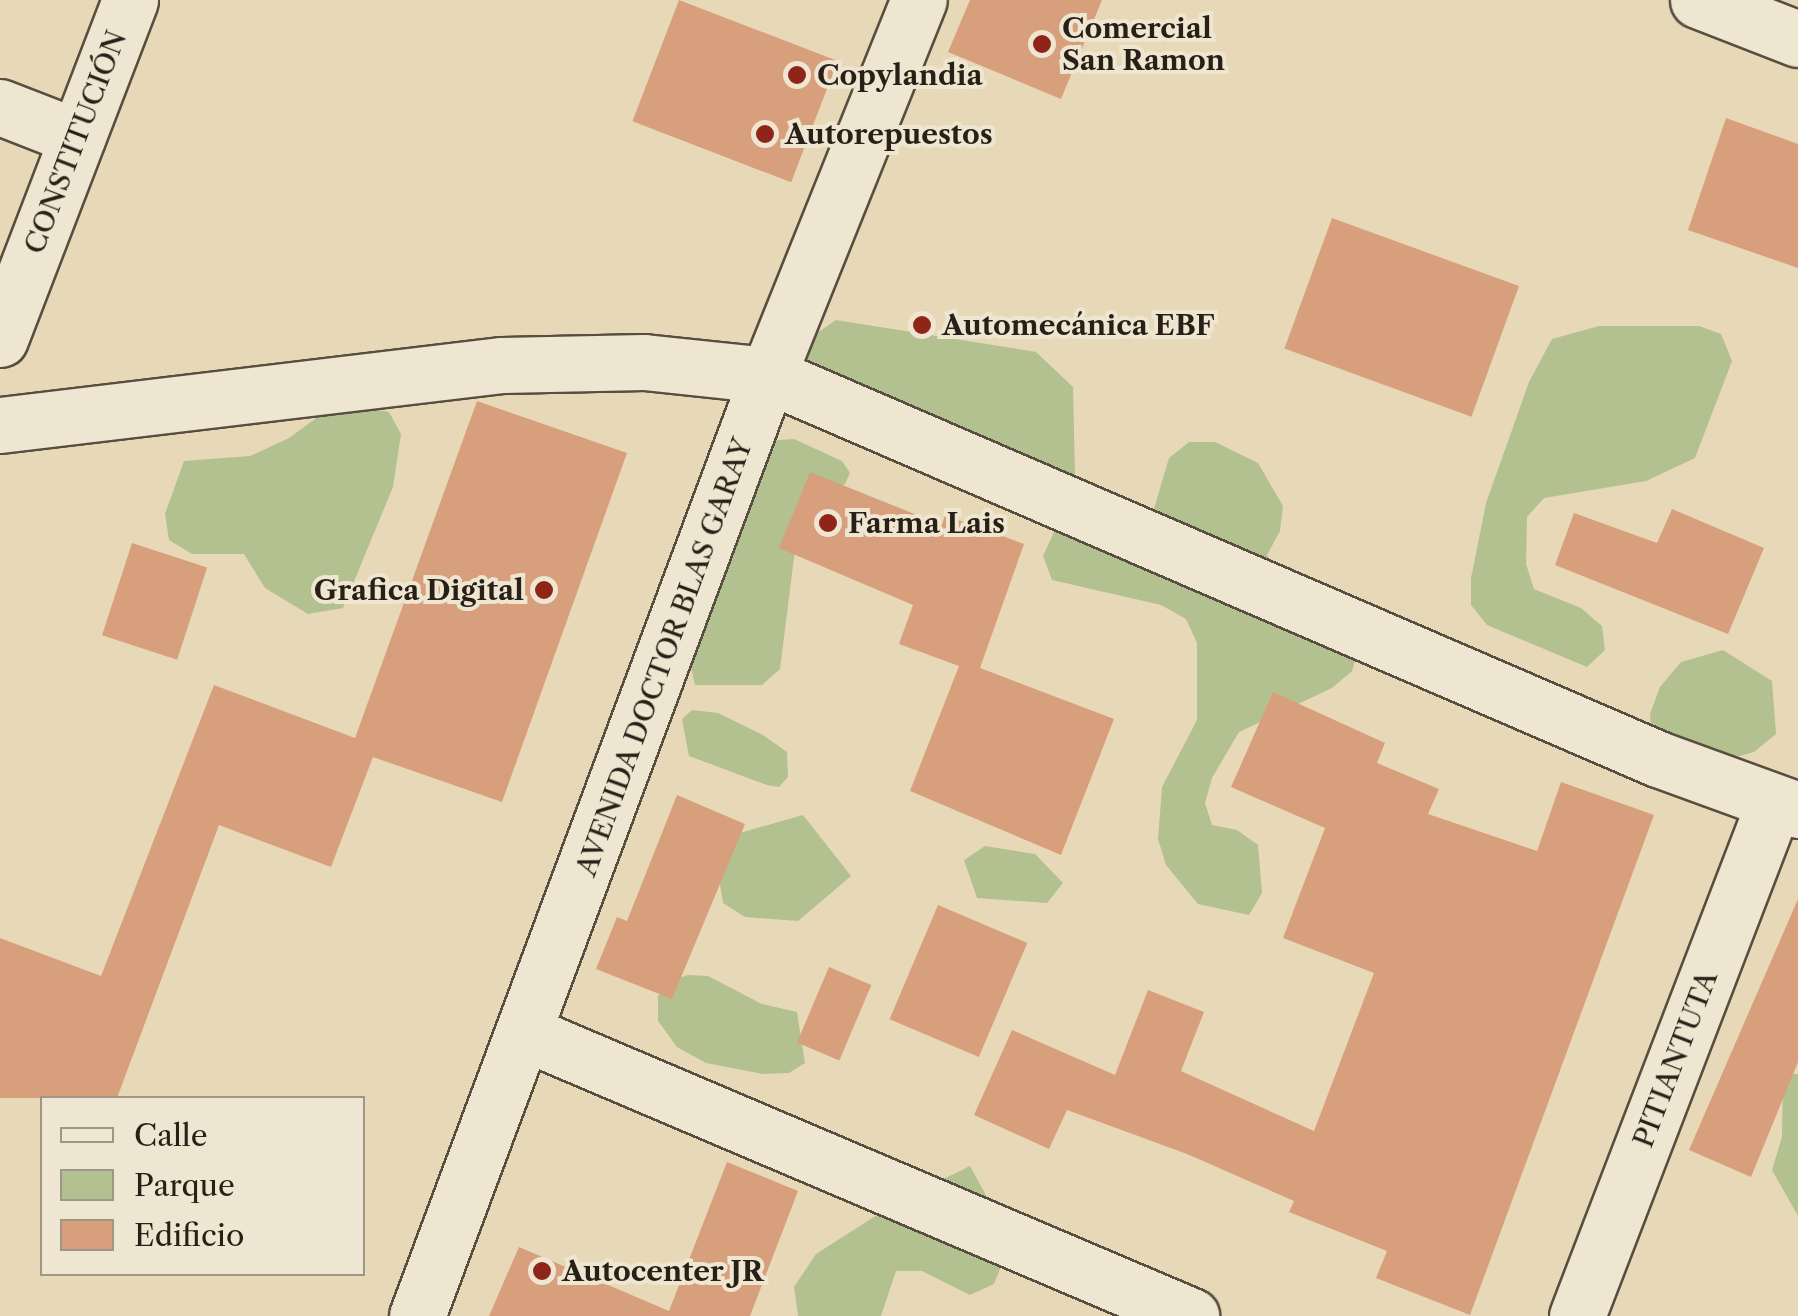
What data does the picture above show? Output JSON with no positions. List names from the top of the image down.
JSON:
{
  "streets": {
    "street": ["CONSTITUCIÓN", "AVENIDA DOCTOR BLAS GARAY", "PITIANTUTA"]
  },
  "places": [
    "Comercial San Ramon",
    "Copylandia",
    "Autorepuestos",
    "Automecánica EBF",
    "Farma Lais",
    "Grafica Digital",
    "Autocenter JR"
  ],
  "legend": ["Calle", "Parque", "Edificio"]
}
